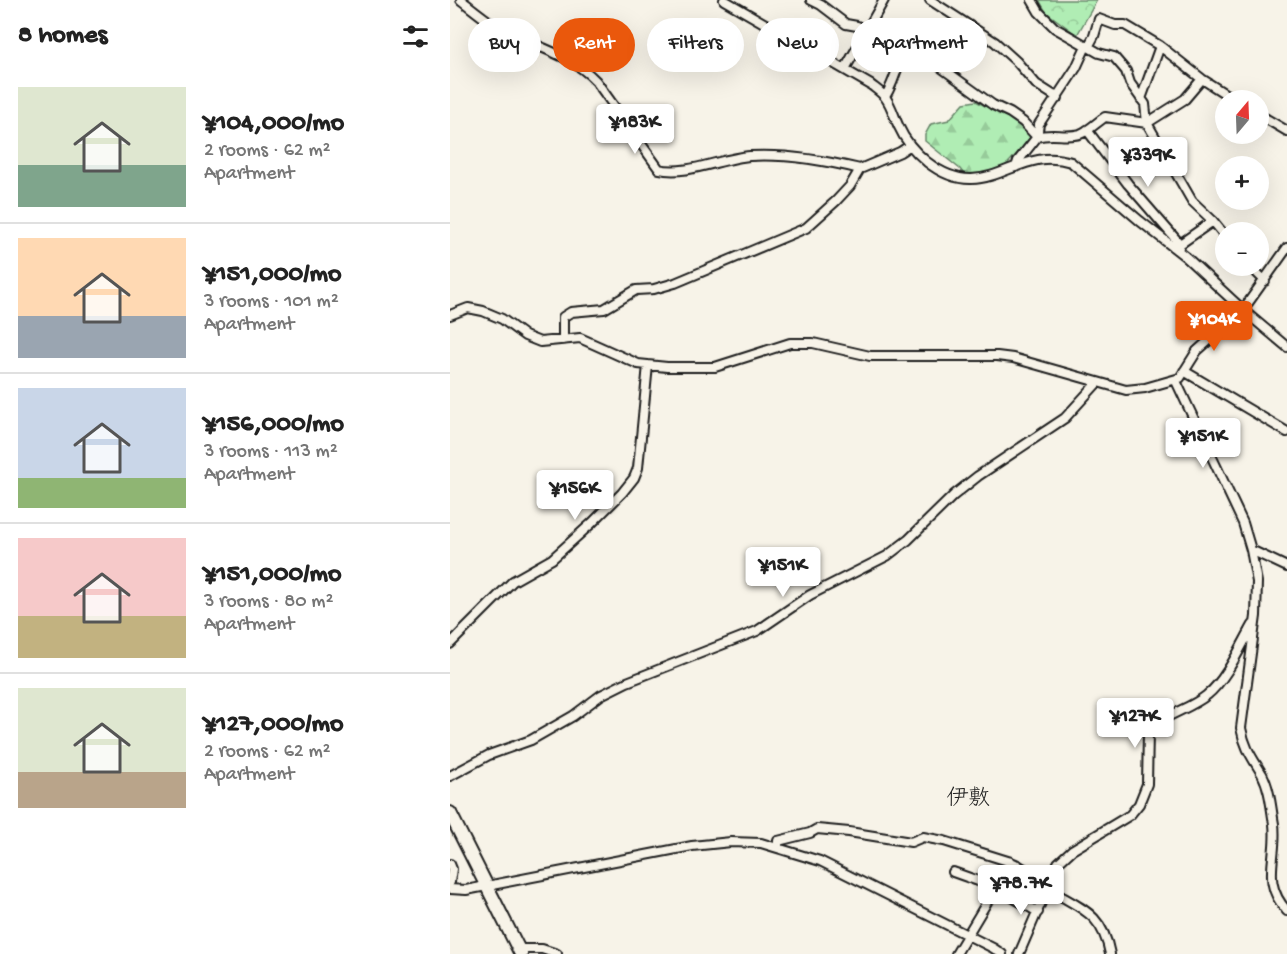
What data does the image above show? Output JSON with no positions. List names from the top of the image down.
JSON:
{
  "districts": ["伊敷"],
  "north": "top",
  "page": {
    "heading": "8 homes",
    "chip": [
      "Buy",
      "Rent",
      "Filters",
      "New",
      "Apartment"
    ],
    "list": [
      {
        "name": "¥104,000/mo",
        "note": "2 rooms · 62 m² · Apartment"
      },
      {
        "name": "¥151,000/mo",
        "note": "3 rooms · 101 m² · Apartment"
      },
      {
        "name": "¥156,000/mo",
        "note": "3 rooms · 113 m² · Apartment"
      },
      {
        "name": "¥151,000/mo",
        "note": "3 rooms · 80 m² · Apartment"
      },
      {
        "name": "¥127,000/mo",
        "note": "2 rooms · 62 m² · Apartment"
      }
    ],
    "map_buttons": ["+", "−"],
    "price": [
      "¥183K",
      "¥339K",
      "¥104K",
      "¥151K",
      "¥156K",
      "¥151K",
      "¥127K",
      "¥78.7K"
    ]
  }
}
